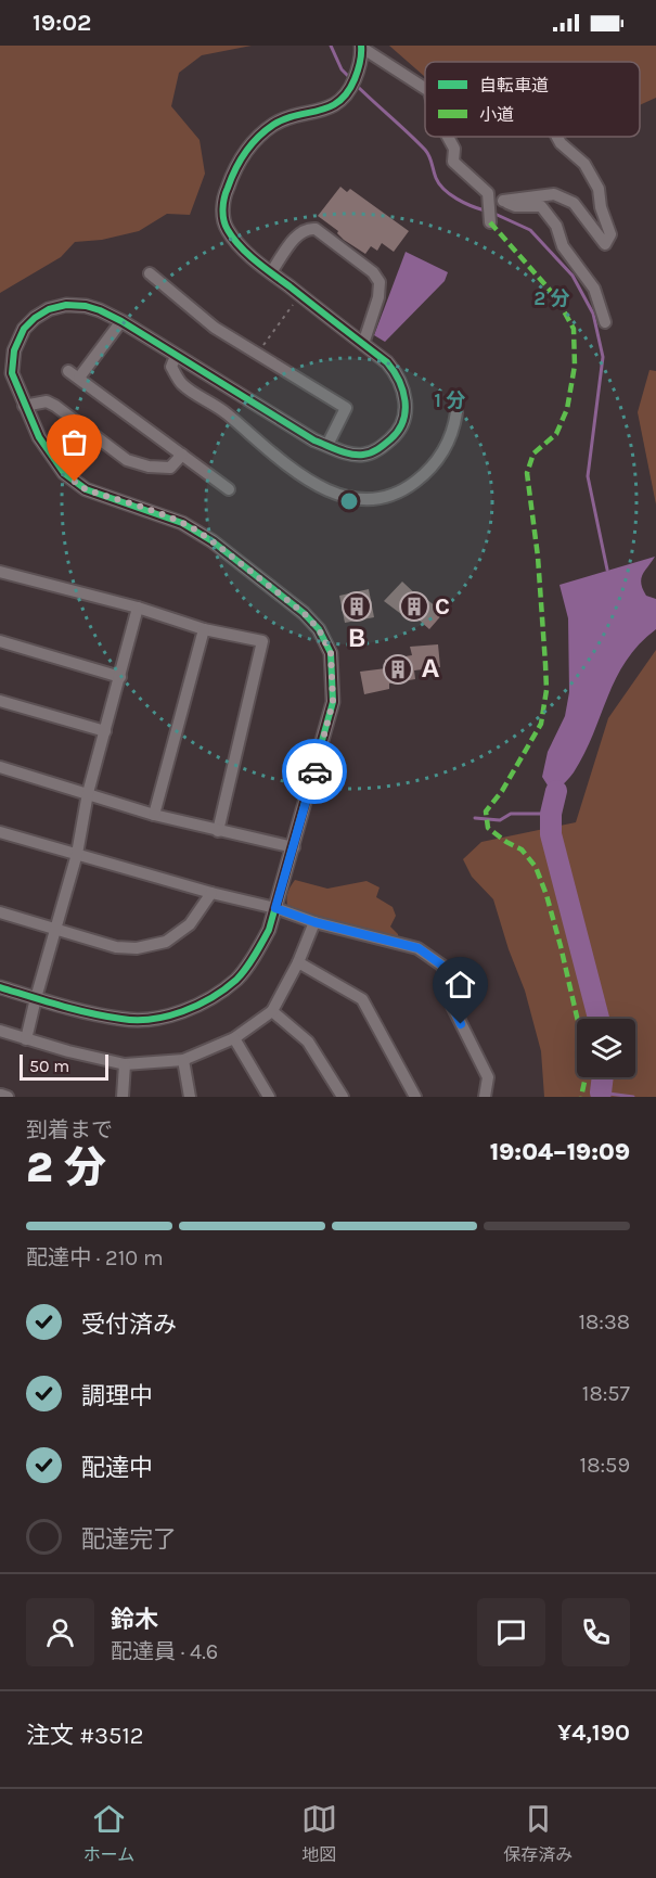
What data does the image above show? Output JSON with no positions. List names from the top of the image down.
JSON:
{
  "places": {
    "building": ["Ｂ", "C", "Ａ"]
  },
  "legend": ["自転車道", "小道"],
  "scale_bar": "50 m",
  "page": {
    "status": "19:02",
    "scale": "50 m",
    "heading": ["2 分", "到着まで", "19:04–19:09"],
    "panel": [
      "鈴木",
      "配達員 · 4.6",
      "注文 #3512",
      "¥4,190"
    ],
    "bar": "配達中 · 210 m",
    "list": [
      ["受付済み", "18:38"],
      ["調理中", "18:57"],
      ["配達中", "18:59"],
      "配達完了"
    ],
    "tabs": ["ホーム", "地図", "保存済み"]
  },
  "rings": ["2 分", "1 分"]
}
